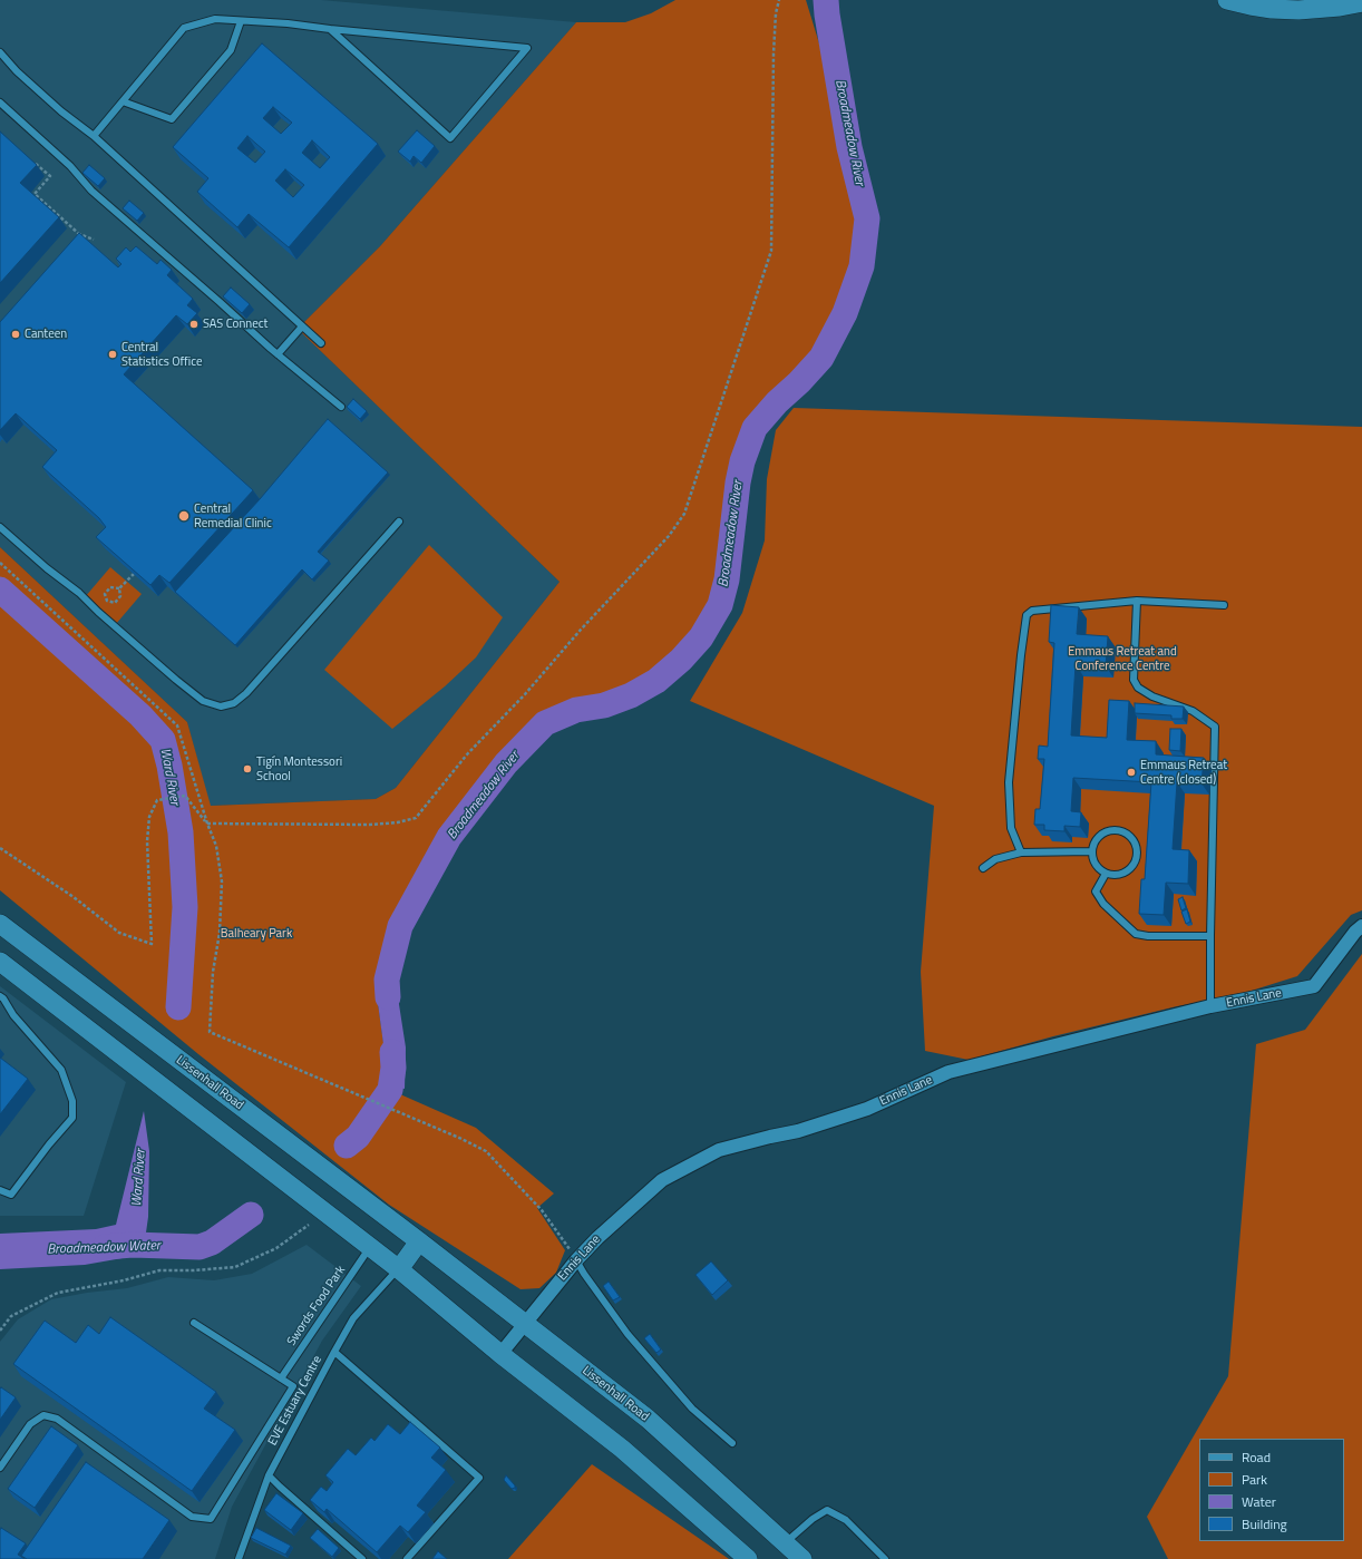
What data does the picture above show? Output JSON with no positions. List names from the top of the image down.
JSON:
{
  "streets": {
    "main road": ["Lissenhall Road"],
    "street": ["Ennis Lane"],
    "lane": ["Swords Food Park", "EVE Estuary Centre"]
  },
  "crossings": [
    ["Ennis Lane", "Lissenhall Road"]
  ],
  "water": ["Broadmeadow River", "Ward River", "Broadmeadow Water"],
  "parks": ["Emmaus Retreat and Conference Centre", "Balheary Park"],
  "places": [
    "SAS Connect",
    "Canteen",
    "Central Statistics Office",
    "Central Remedial Clinic",
    "Tigín Montessori School",
    "Emmaus Retreat Centre (closed)"
  ],
  "legend": [
    "Road",
    "Park",
    "Water",
    "Building"
  ]
}
